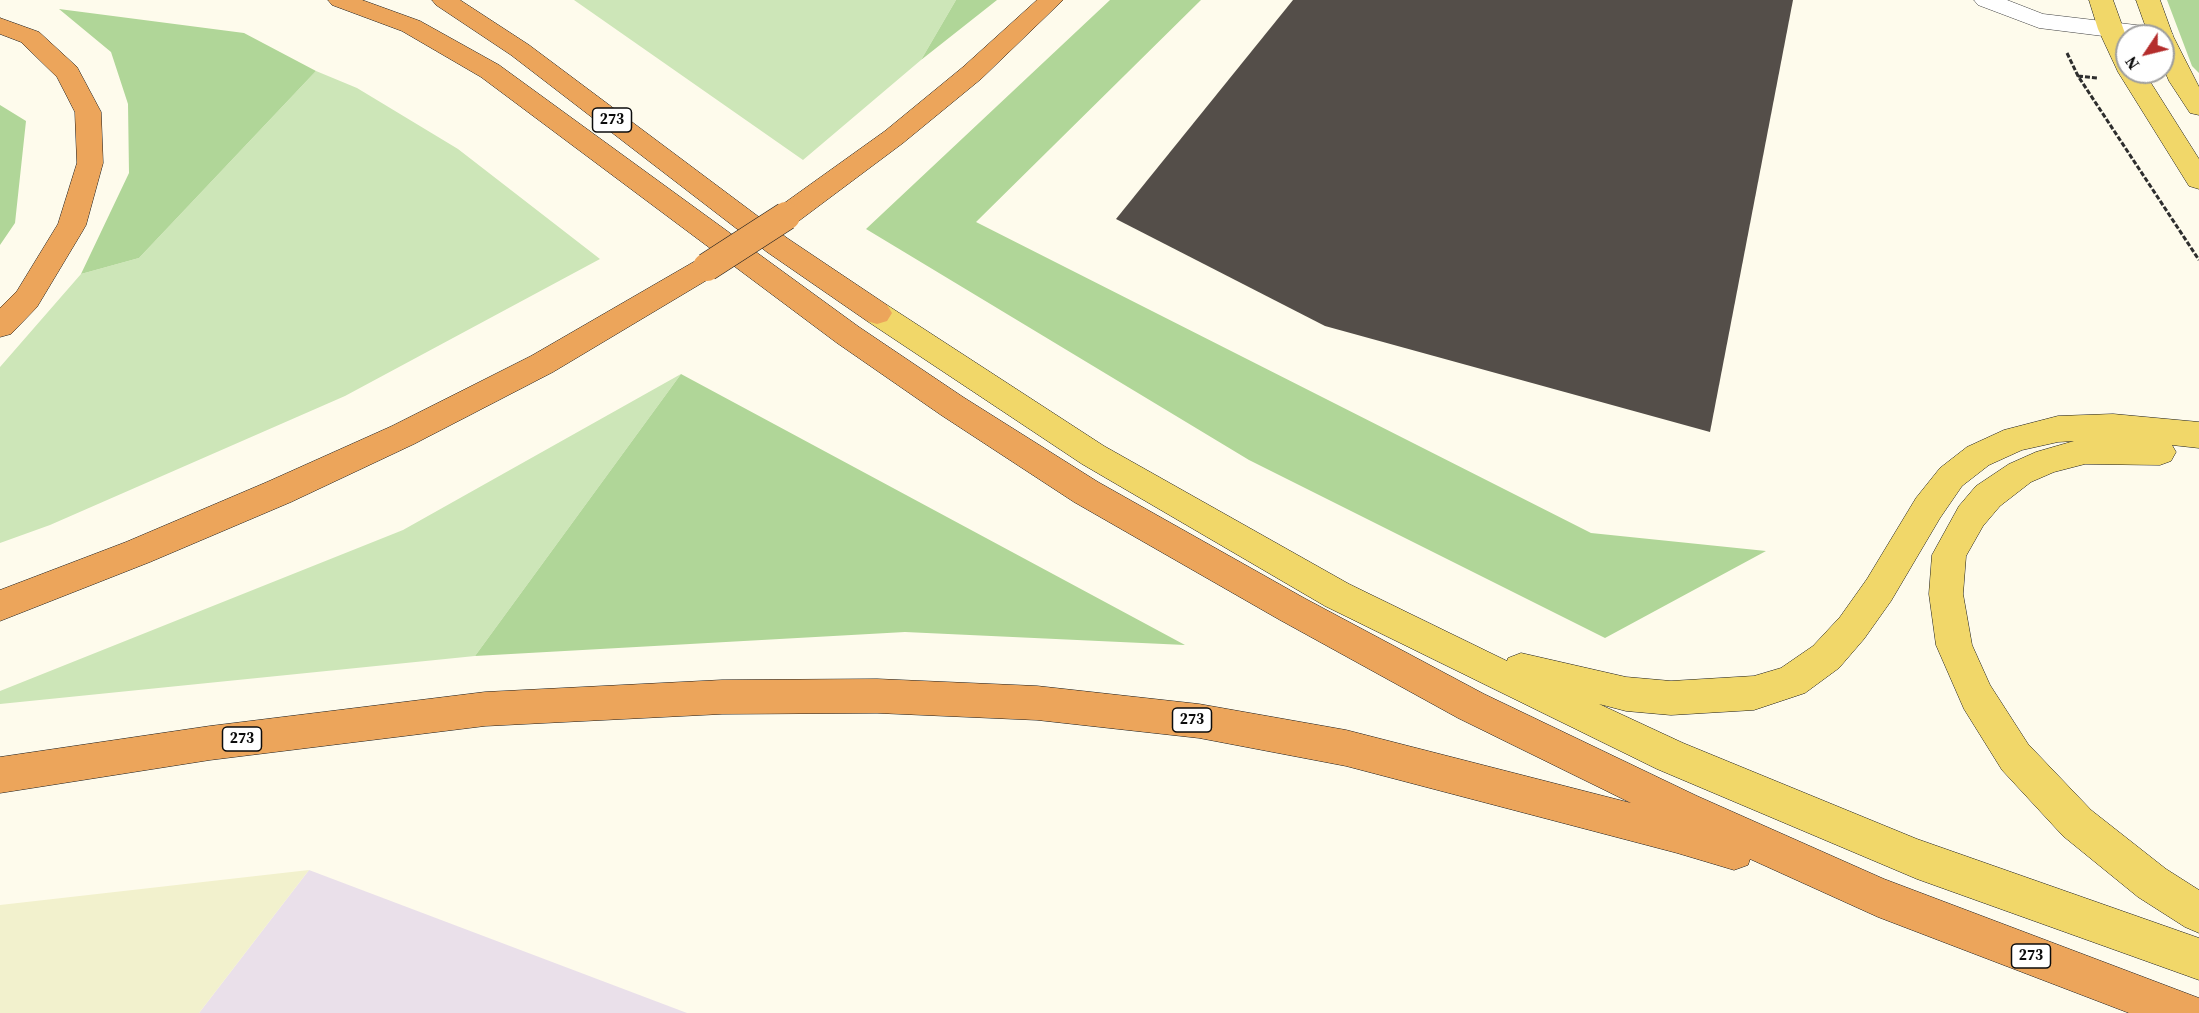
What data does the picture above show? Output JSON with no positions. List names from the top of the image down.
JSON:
{
  "streets": {
    "highway": ["273"]
  },
  "north": "bottom left"
}
